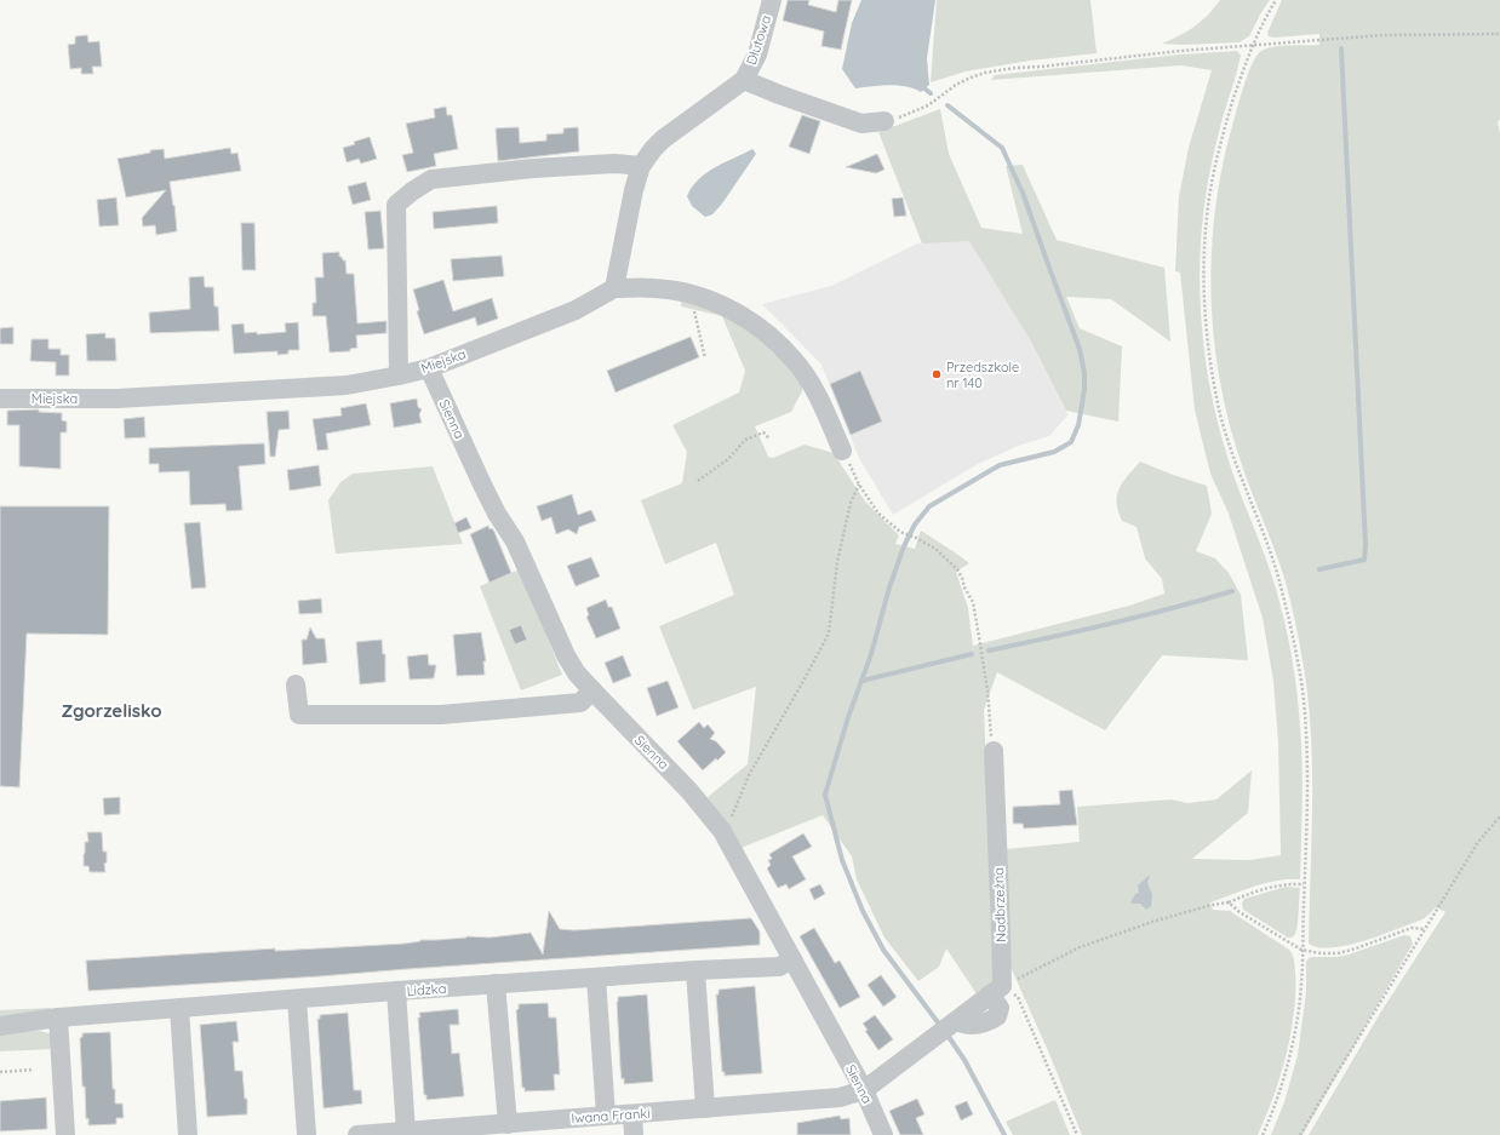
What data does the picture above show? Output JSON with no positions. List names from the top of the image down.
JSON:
{
  "streets": {
    "street": [
      "Dłutowa",
      "Miejska",
      "Sienna",
      "Nadbrzeżna",
      "Lidzka",
      "Iwana Franki"
    ]
  },
  "crossings": [
    ["Miejska", "Sienna"],
    ["Sienna", "Lidzka"],
    ["Sienna", "Iwana Franki"]
  ],
  "districts": ["Zgorzelisko"],
  "places": ["Przedszkole nr 140"]
}
